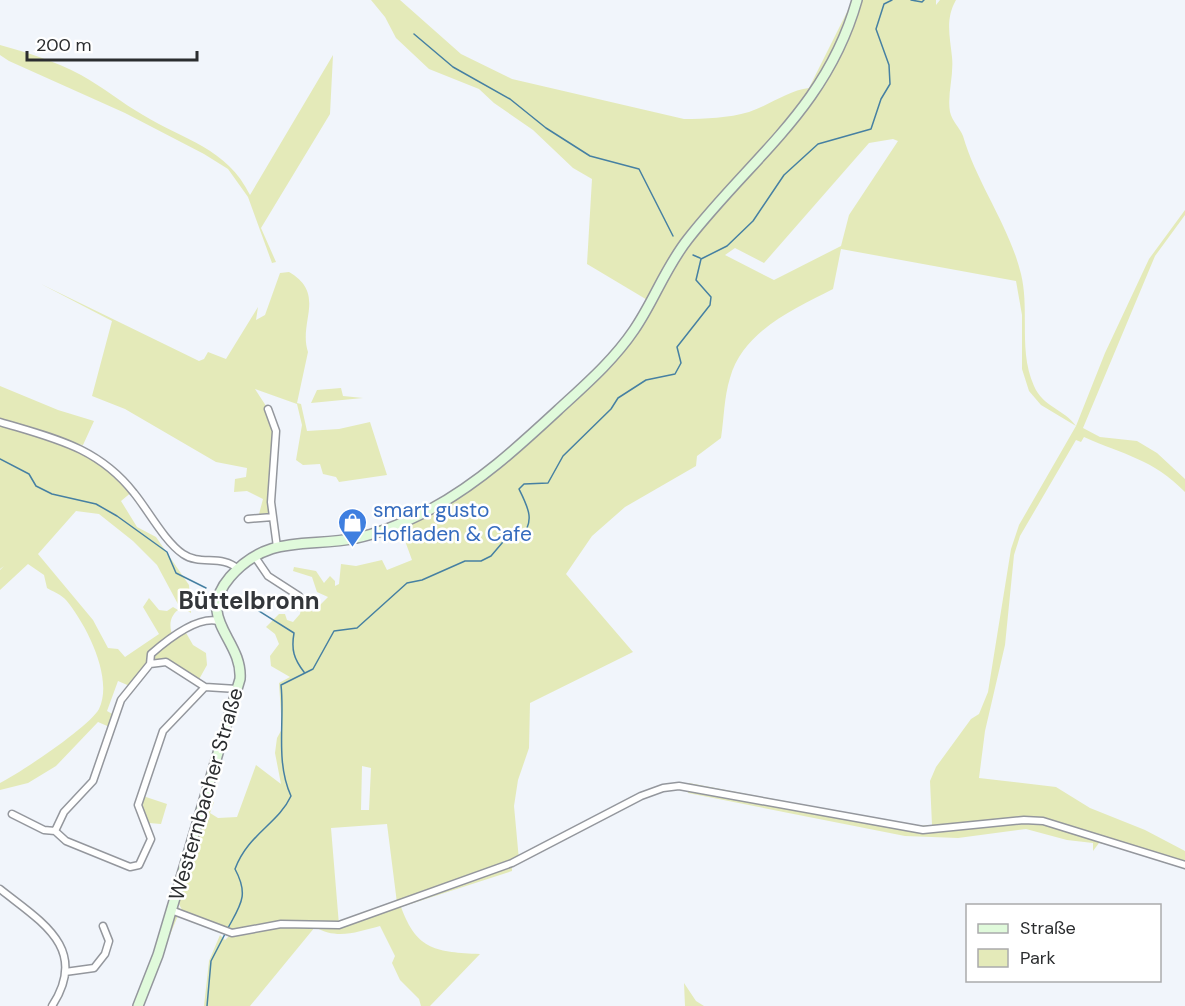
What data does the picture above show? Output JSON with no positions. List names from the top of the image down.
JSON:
{
  "streets": {
    "street": ["Westernbacher Straße"]
  },
  "districts": ["Büttelbronn"],
  "places": {
    "shop": ["smart gusto Hofladen & Cafe"]
  },
  "legend": ["Straße", "Park"],
  "scale_bar": "200 m"
}
